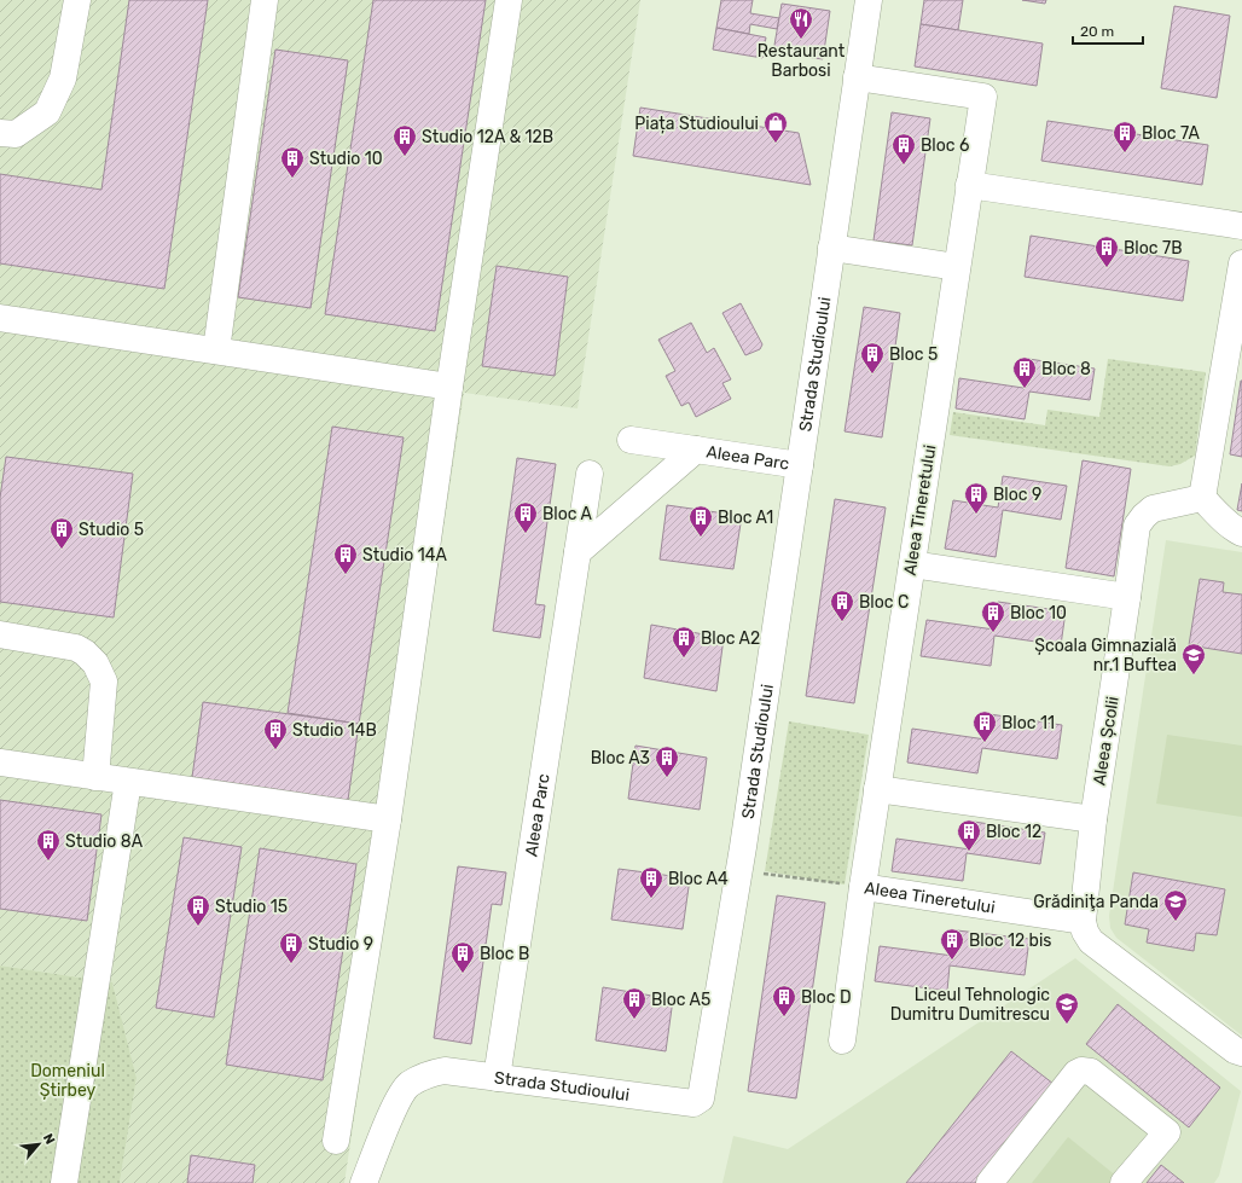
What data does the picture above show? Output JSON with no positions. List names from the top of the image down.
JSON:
{
  "streets": {
    "street": [
      "Strada Studioului",
      "Aleea Parc",
      "Aleea Tineretului",
      "Aleea Școlii"
    ]
  },
  "crossings": [
    ["Strada Studioului", "Aleea Parc"],
    ["Strada Studioului", "Aleea Tineretului"],
    ["Aleea Tineretului", "Aleea Școlii"]
  ],
  "parks": ["Domeniul Știrbey"],
  "places": {
    "restaurant": ["Restaurant Barbosi"],
    "shop": ["Piața Studioului"],
    "building": [
      "Bloc 7A",
      "Studio 12A & 12B",
      "Bloc 6",
      "Studio 10",
      "Bloc 7B",
      "Bloc 5",
      "Bloc 8",
      "Bloc 9",
      "Bloc A",
      "Bloc A1",
      "Studio 5",
      "Studio 14A",
      "Bloc C",
      "Bloc 10",
      "Bloc A2",
      "Bloc 11",
      "Studio 14B",
      "Bloc A3",
      "Bloc 12",
      "Studio 8A",
      "Bloc A4",
      "Studio 15",
      "Bloc 12 bis",
      "Studio 9",
      "Bloc B",
      "Bloc D",
      "Bloc A5"
    ],
    "school or university": ["Școala Gimnazială nr.1 Buftea", "Grădiniţa Panda", "Liceul Tehnologic Dumitru Dumitrescu"]
  },
  "scale_bar": "20 m",
  "north": "top right"
}
